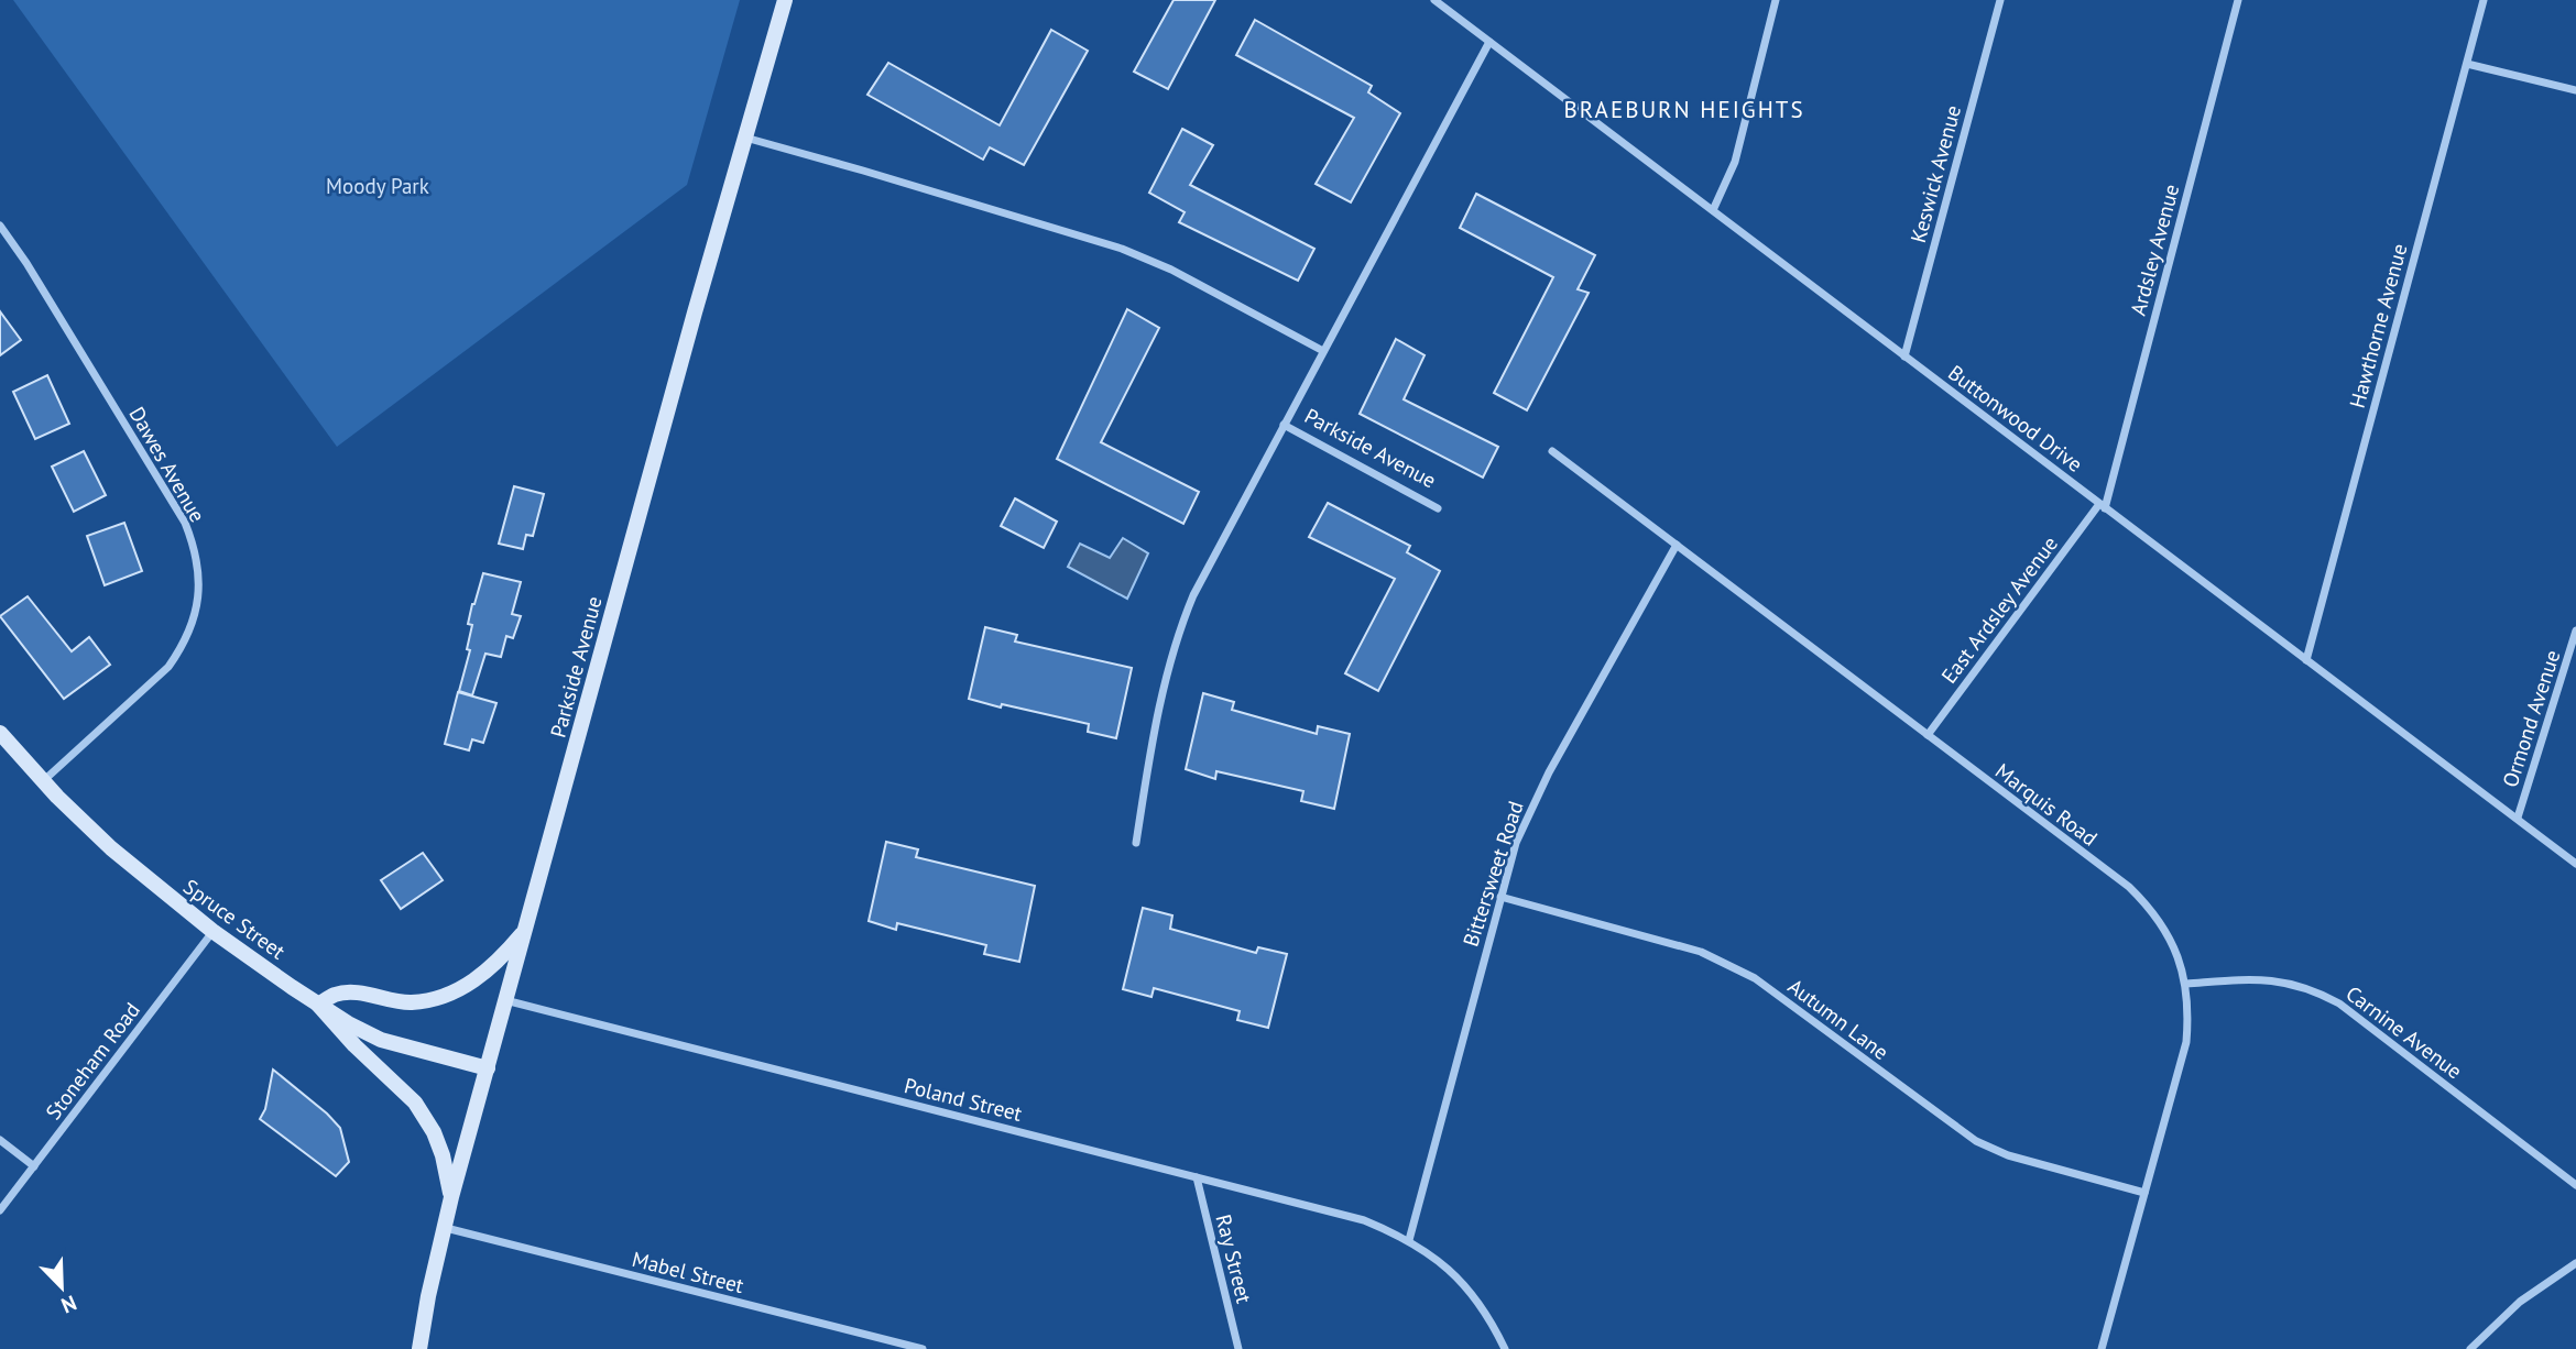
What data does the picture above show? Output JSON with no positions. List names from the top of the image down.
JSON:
{
  "streets": {
    "main road": ["Parkside Avenue", "Spruce Street"],
    "street": [
      "Keswick Avenue",
      "Ardsley Avenue",
      "Hawthorne Avenue",
      "Buttonwood Drive",
      "Dawes Avenue",
      "East Ardsley Avenue",
      "Ormond Avenue",
      "Marquis Road",
      "Bittersweet Road",
      "Autumn Lane",
      "Carnine Avenue",
      "Stoneham Road",
      "Poland Street",
      "Ray Street",
      "Mabel Street"
    ]
  },
  "crossings": [
    ["Keswick Avenue", "Buttonwood Drive"],
    ["Ardsley Avenue", "Buttonwood Drive"],
    ["Ardsley Avenue", "East Ardsley Avenue"],
    ["Hawthorne Avenue", "Buttonwood Drive"],
    ["Buttonwood Drive", "East Ardsley Avenue"],
    ["Buttonwood Drive", "Ormond Avenue"],
    ["Parkside Avenue", "Spruce Street"],
    ["Parkside Avenue", "Poland Street"],
    ["Parkside Avenue", "Mabel Street"],
    ["Dawes Avenue", "Spruce Street"],
    ["East Ardsley Avenue", "Marquis Road"],
    ["Marquis Road", "Bittersweet Road"],
    ["Marquis Road", "Autumn Lane"],
    ["Marquis Road", "Carnine Avenue"],
    ["Bittersweet Road", "Autumn Lane"],
    ["Bittersweet Road", "Poland Street"],
    ["Spruce Street", "Stoneham Road"],
    ["Poland Street", "Ray Street"]
  ],
  "districts": ["BRAEBURN HEIGHTS"],
  "parks": ["Moody Park"],
  "north": "bottom right"
}
